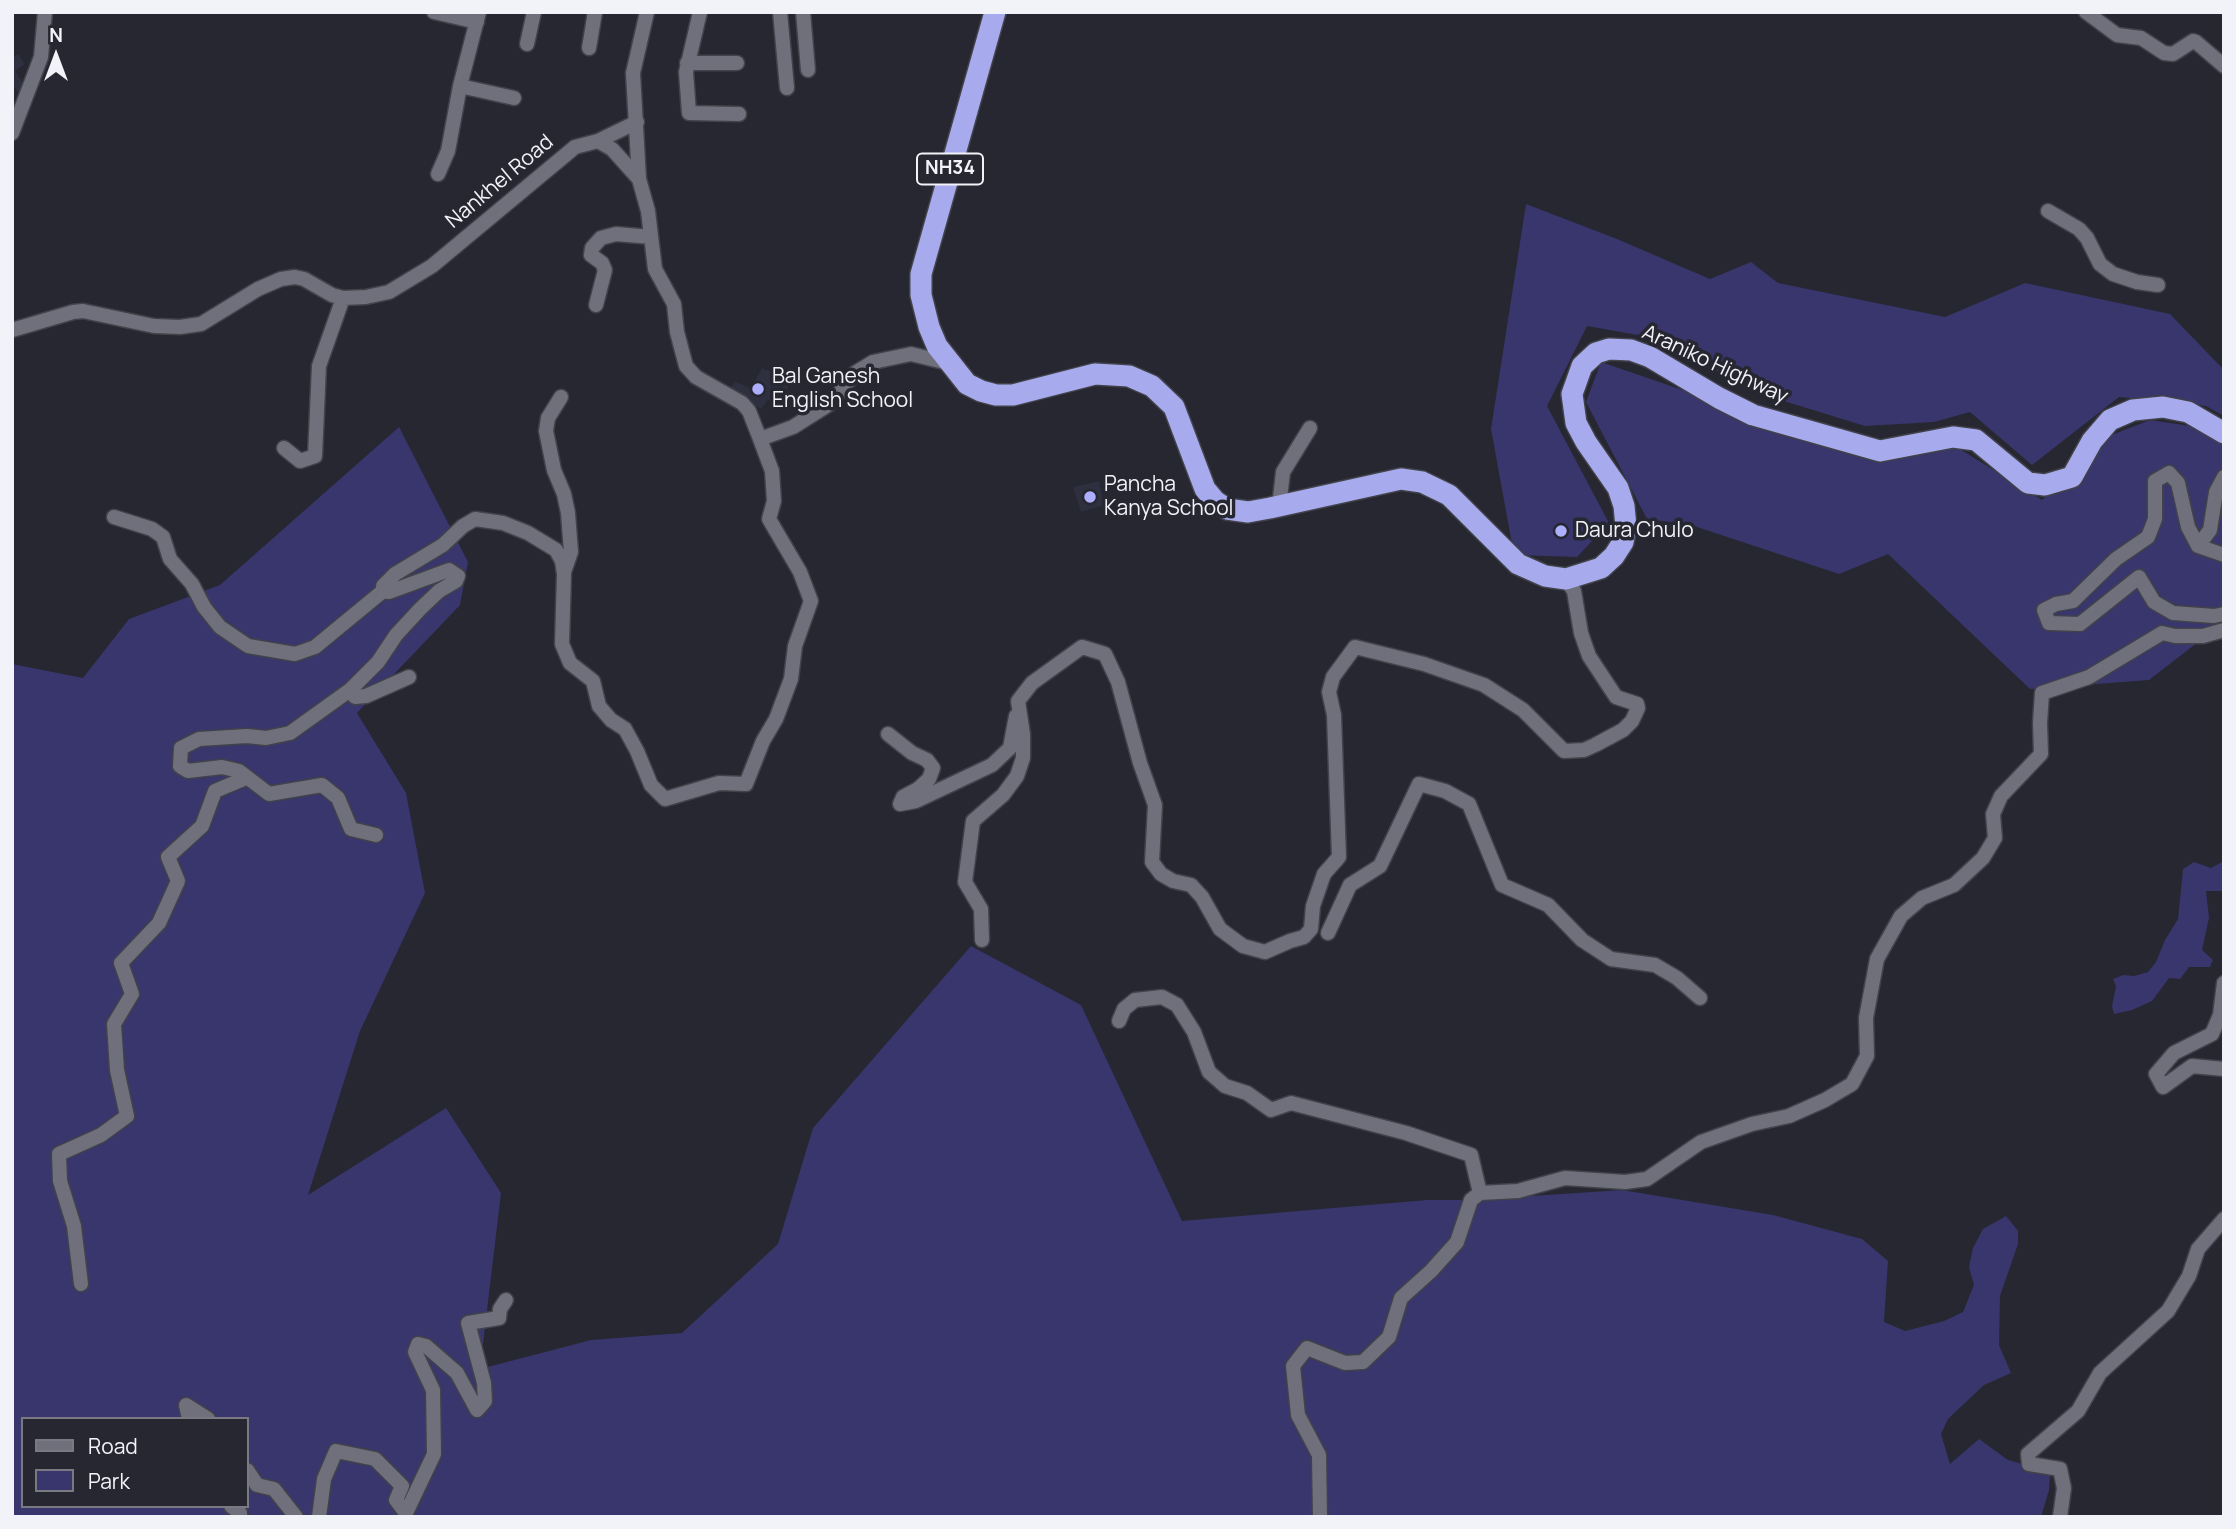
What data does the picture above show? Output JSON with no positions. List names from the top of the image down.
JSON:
{
  "streets": {
    "highway": ["NH34", "Araniko Highway"],
    "street": ["Nankhel Road"]
  },
  "crossings": [
    ["NH34", "Araniko Highway"]
  ],
  "places": ["Bal Ganesh English School", "Pancha Kanya School", "Daura Chulo"],
  "legend": ["Road", "Park"],
  "north": "top"
}
